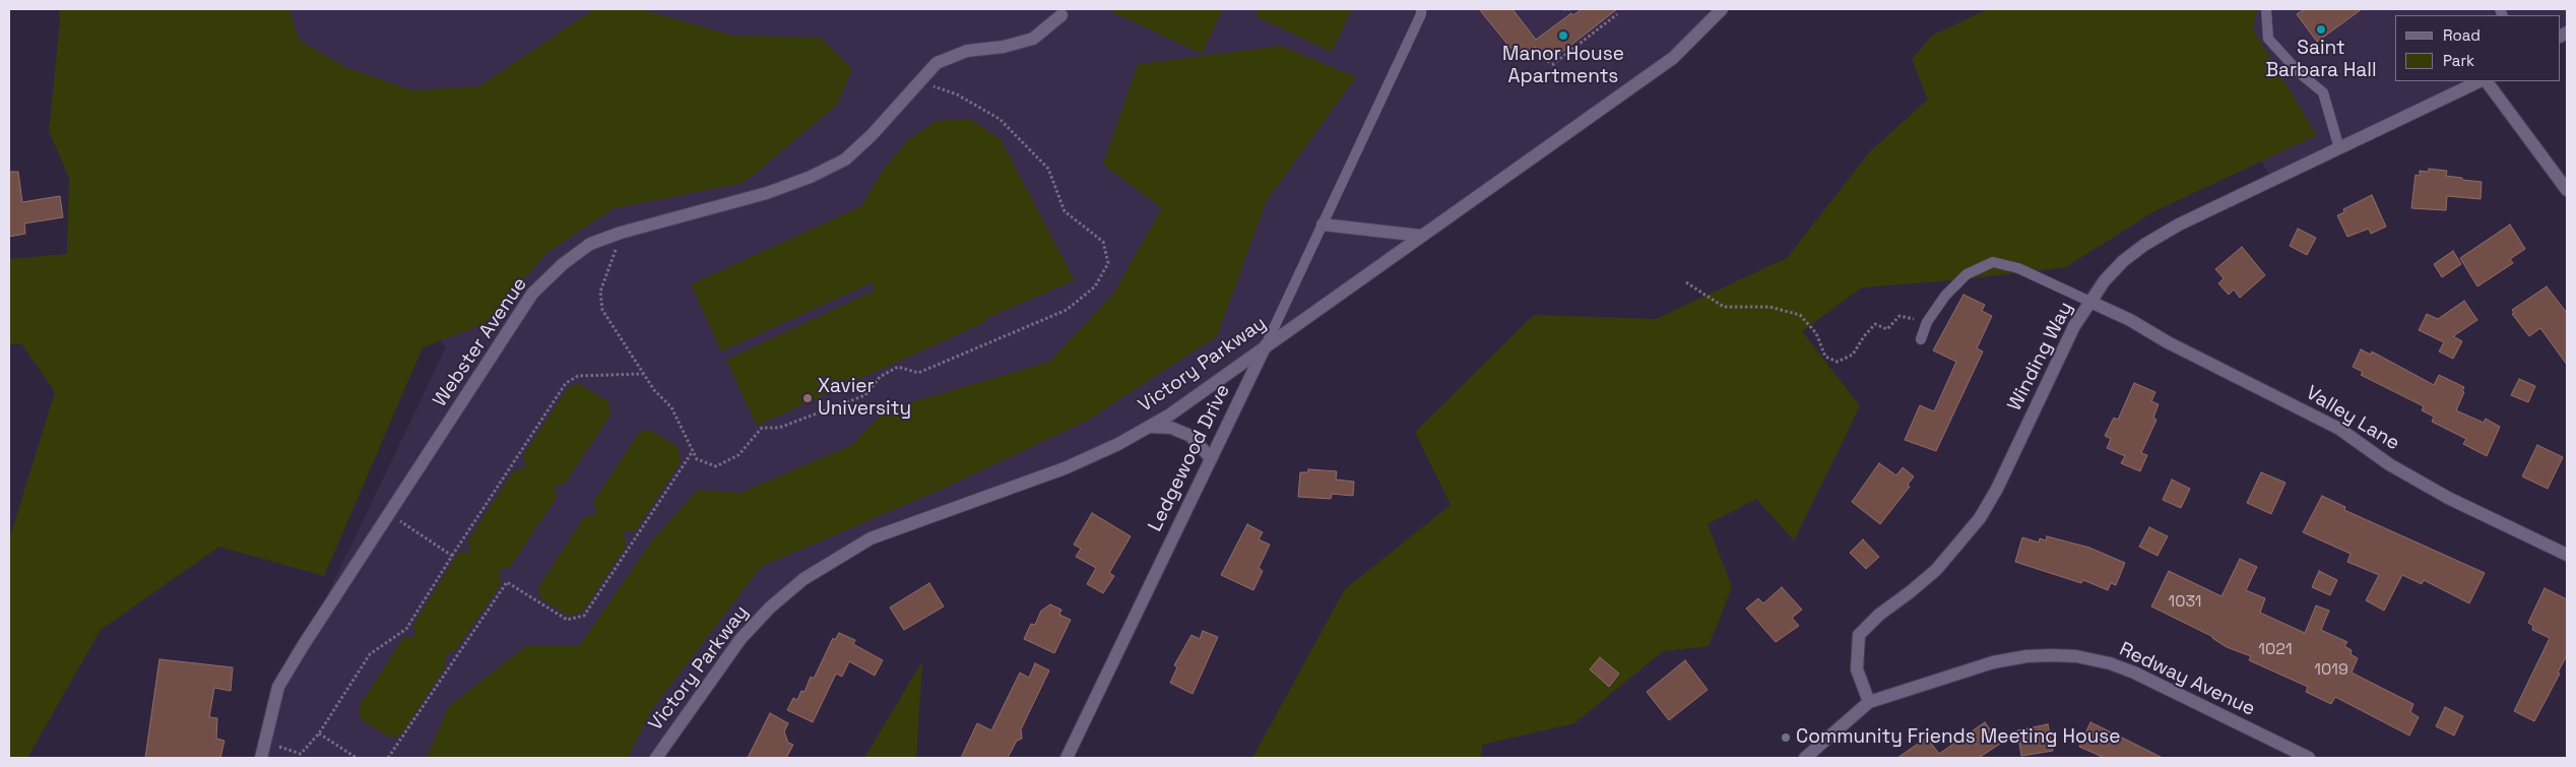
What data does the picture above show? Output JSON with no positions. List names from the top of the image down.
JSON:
{
  "streets": {
    "street": [
      "Webster Avenue",
      "Winding Way",
      "Victory Parkway",
      "Valley Lane",
      "Ledgewood Drive",
      "Redway Avenue"
    ]
  },
  "crossings": [
    ["Winding Way", "Valley Lane"],
    ["Winding Way", "Redway Avenue"],
    ["Victory Parkway", "Ledgewood Drive"]
  ],
  "places": [
    "Saint Barbara Hall",
    "Manor House Apartments",
    "Xavier University",
    "Community Friends Meeting House"
  ],
  "house_numbers": ["1031", "1021", "1019"],
  "legend": ["Road", "Park"]
}
